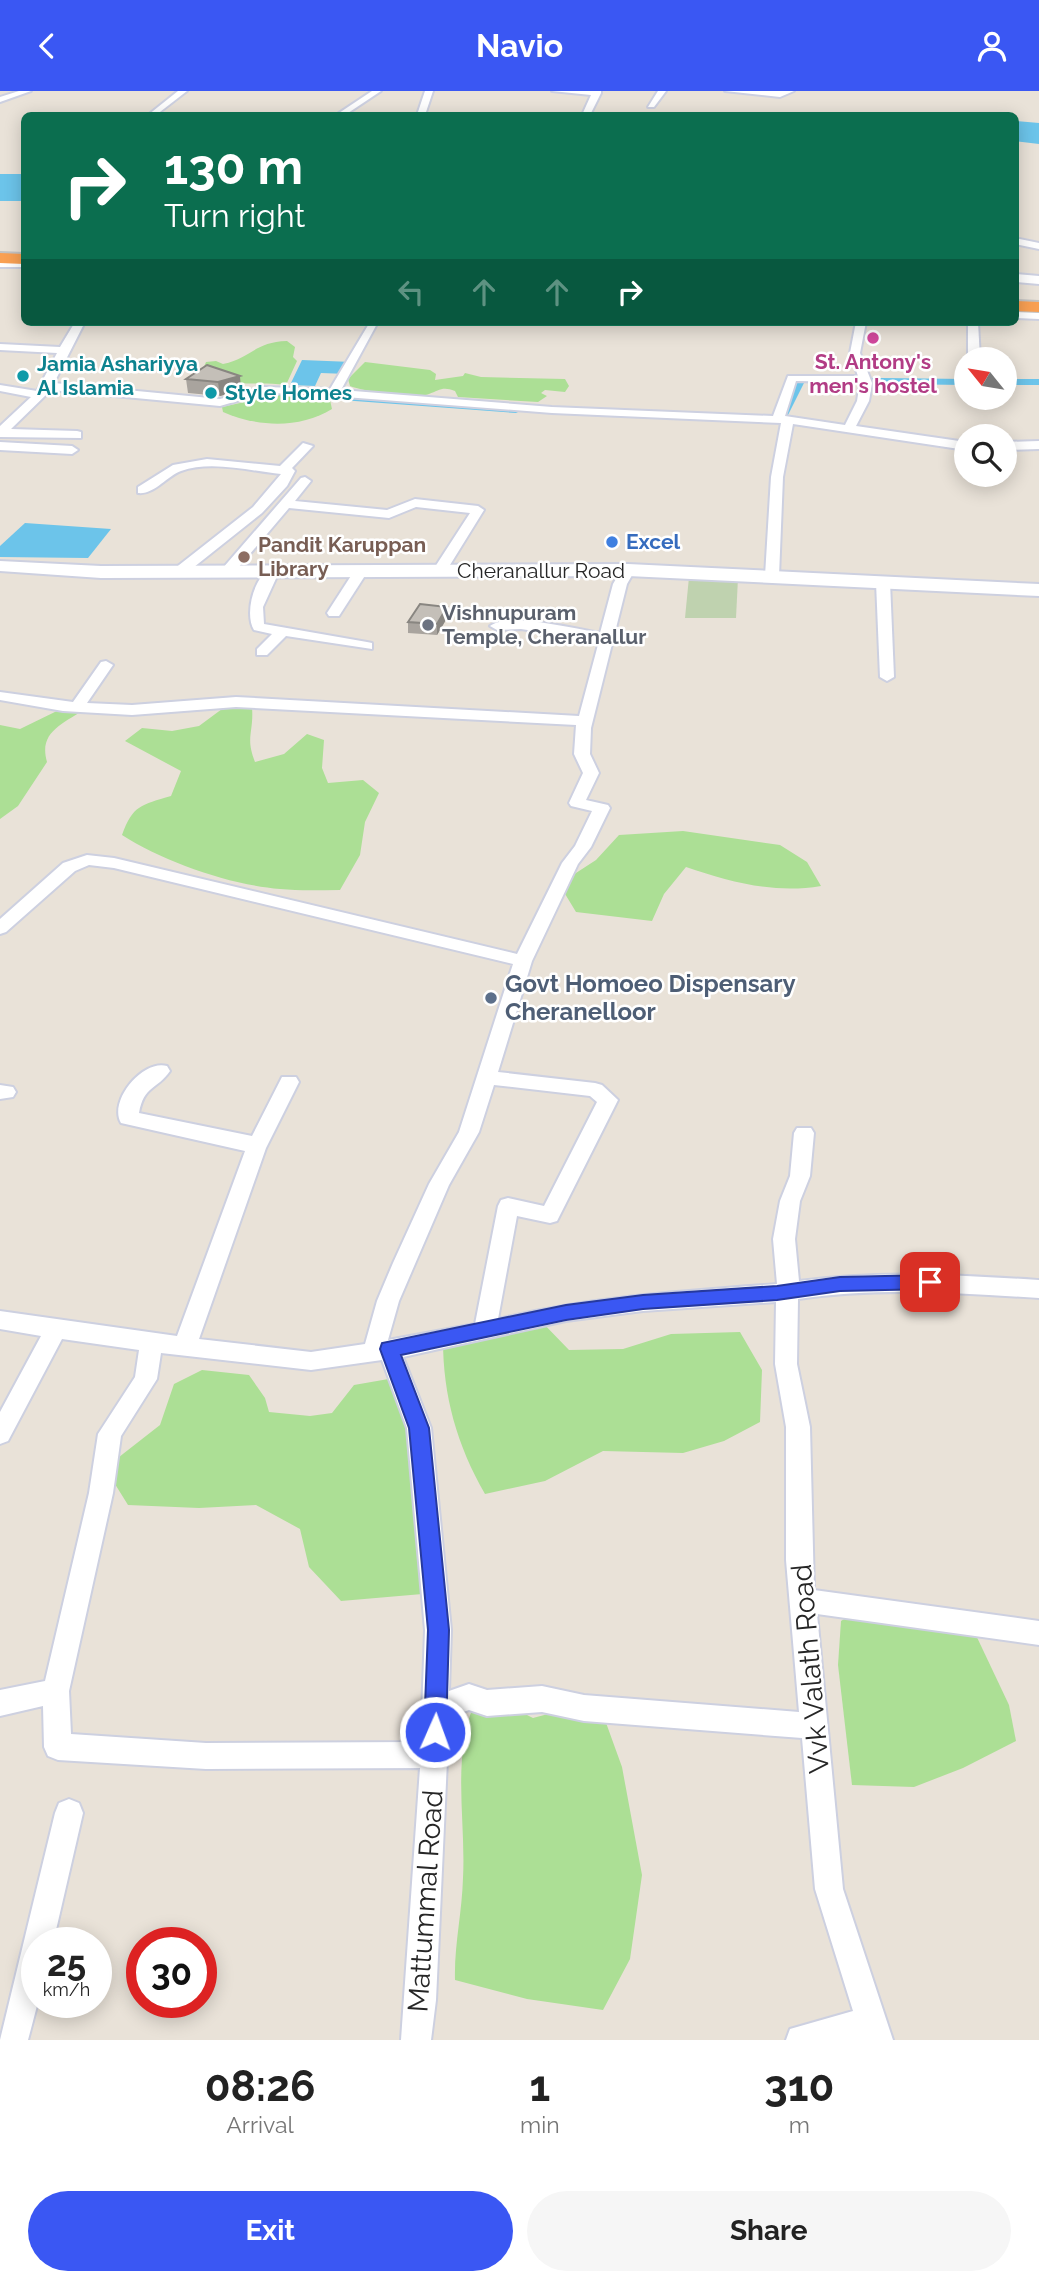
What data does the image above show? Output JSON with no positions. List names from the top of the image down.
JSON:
{
  "streets": {
    "main road": ["Cheranallur Road"],
    "street": ["Vvk Valath Road", "Mattummal Road"]
  },
  "places": [
    "St. Antony's men's hostel",
    "Jamia Ashariyya Al Islamia",
    "Style Homes",
    "Excel",
    "Pandit Karuppan Library",
    "Vishnupuram Temple, Cheranallur",
    "Govt Homoeo Dispensary Cheranelloor"
  ],
  "north": "top left",
  "page": {
    "header": "Navio",
    "turn": ["130 m", "Turn right"],
    "speed": "25 km/h",
    "limit": "30",
    "eta": [
      "08:26",
      "Arrival",
      "1",
      "min",
      "310",
      "m"
    ],
    "buttons": ["Exit", "Share"]
  }
}
